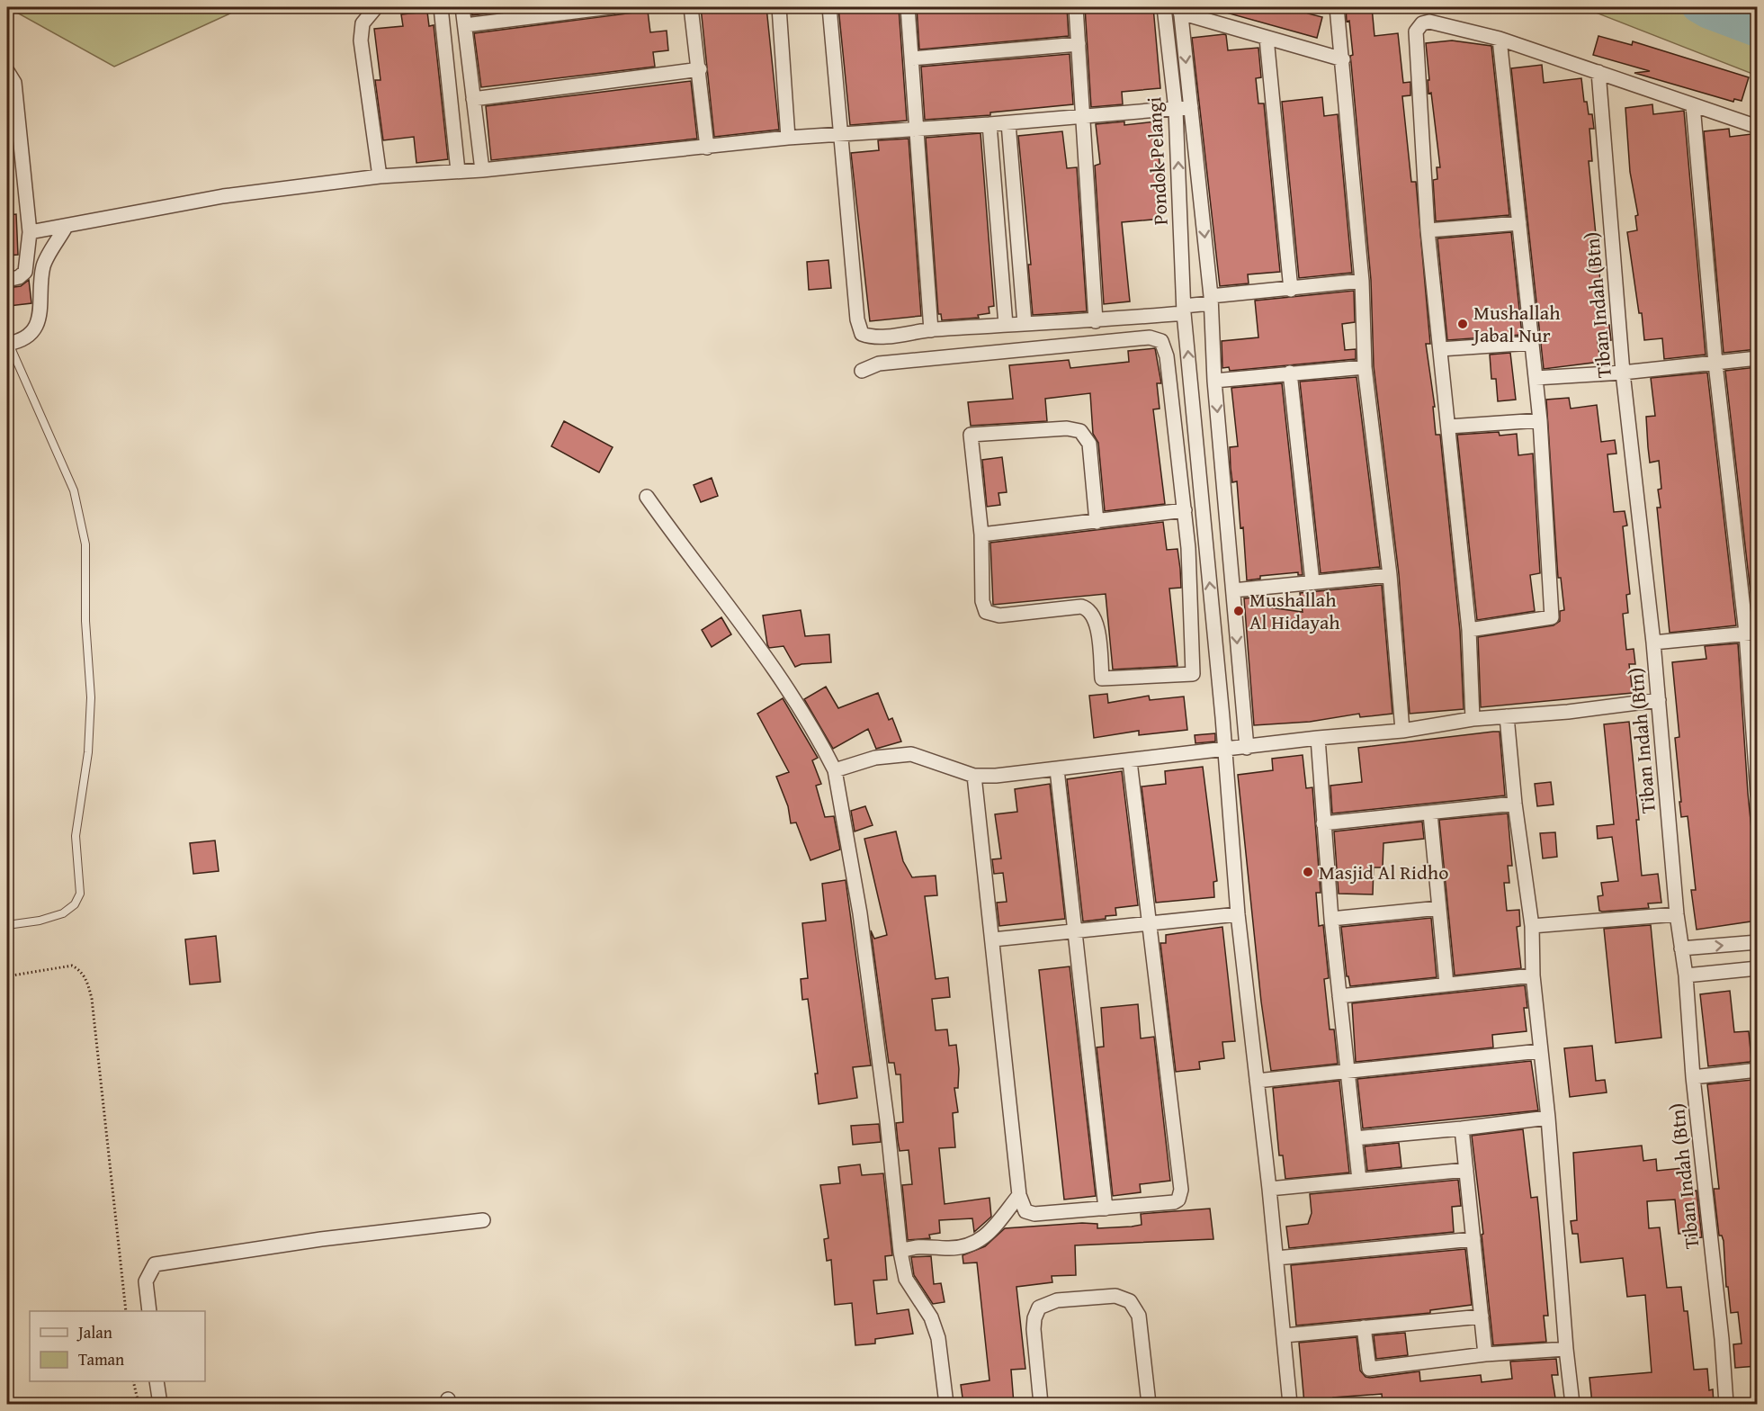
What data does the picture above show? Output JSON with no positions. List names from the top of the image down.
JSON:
{
  "streets": {
    "street": ["Pondok Pelangi", "Tiban Indah (Btn)"]
  },
  "places": ["Mushallah Jabal Nur", "Mushallah Al Hidayah", "Masjid Al Ridho"],
  "legend": ["Jalan", "Taman"]
}
